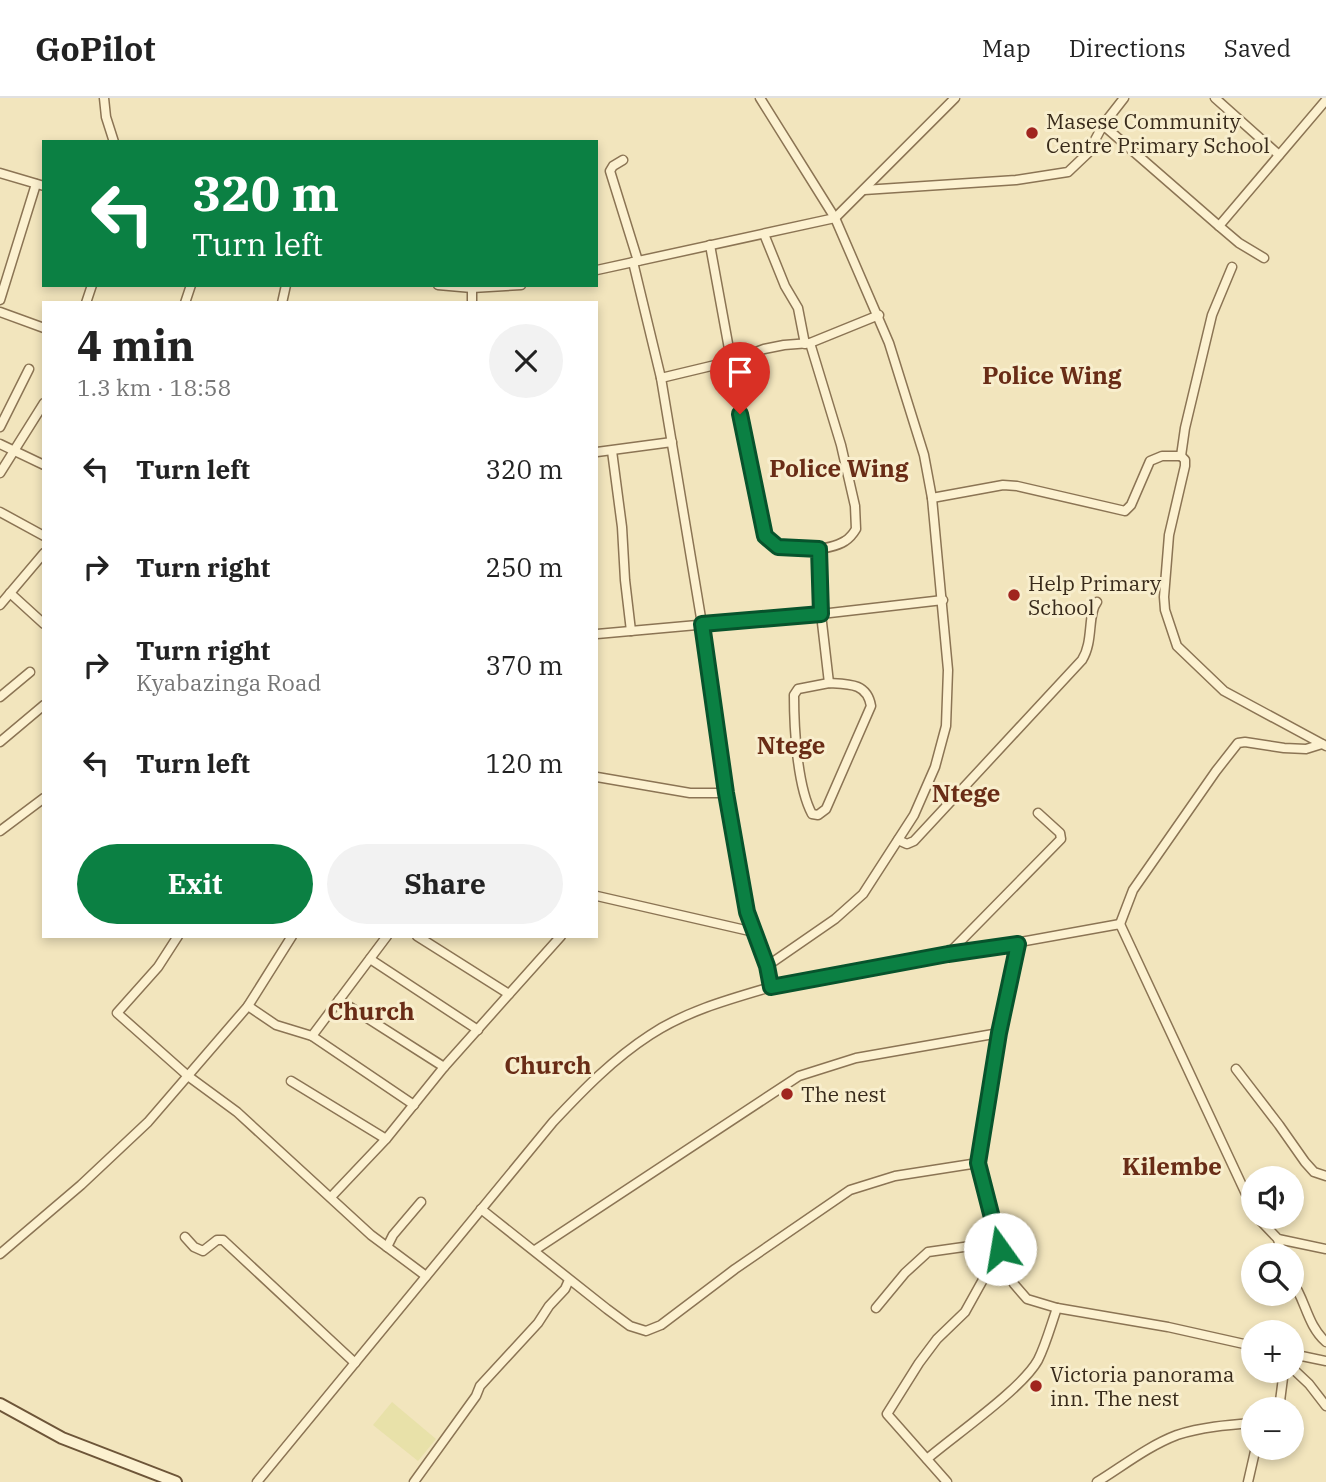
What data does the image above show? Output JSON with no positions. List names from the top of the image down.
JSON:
{
  "districts": [
    "Police Wing",
    "Police Wing",
    "Ntege",
    "Ntege",
    "Church",
    "Church",
    "Kilembe"
  ],
  "places": [
    "Masese Community Centre Primary School",
    "Help Primary School",
    "The nest",
    "Victoria panorama inn. The nest"
  ],
  "page": {
    "header": "GoPilot",
    "nav": ["Map", "Directions", "Saved"],
    "turn": ["320 m", "Turn left"],
    "heading": ["4 min", "1.3 km · 18:58"],
    "list": [
      {
        "name": "Turn left",
        "value": "320 m"
      },
      {
        "name": "Turn right",
        "value": "250 m"
      },
      {
        "name": "Turn right",
        "note": "Kyabazinga Road",
        "value": "370 m"
      },
      {
        "name": "Turn left",
        "value": "120 m"
      }
    ],
    "buttons": ["Exit", "Share"],
    "map_buttons": ["+", "−"]
  }
}
